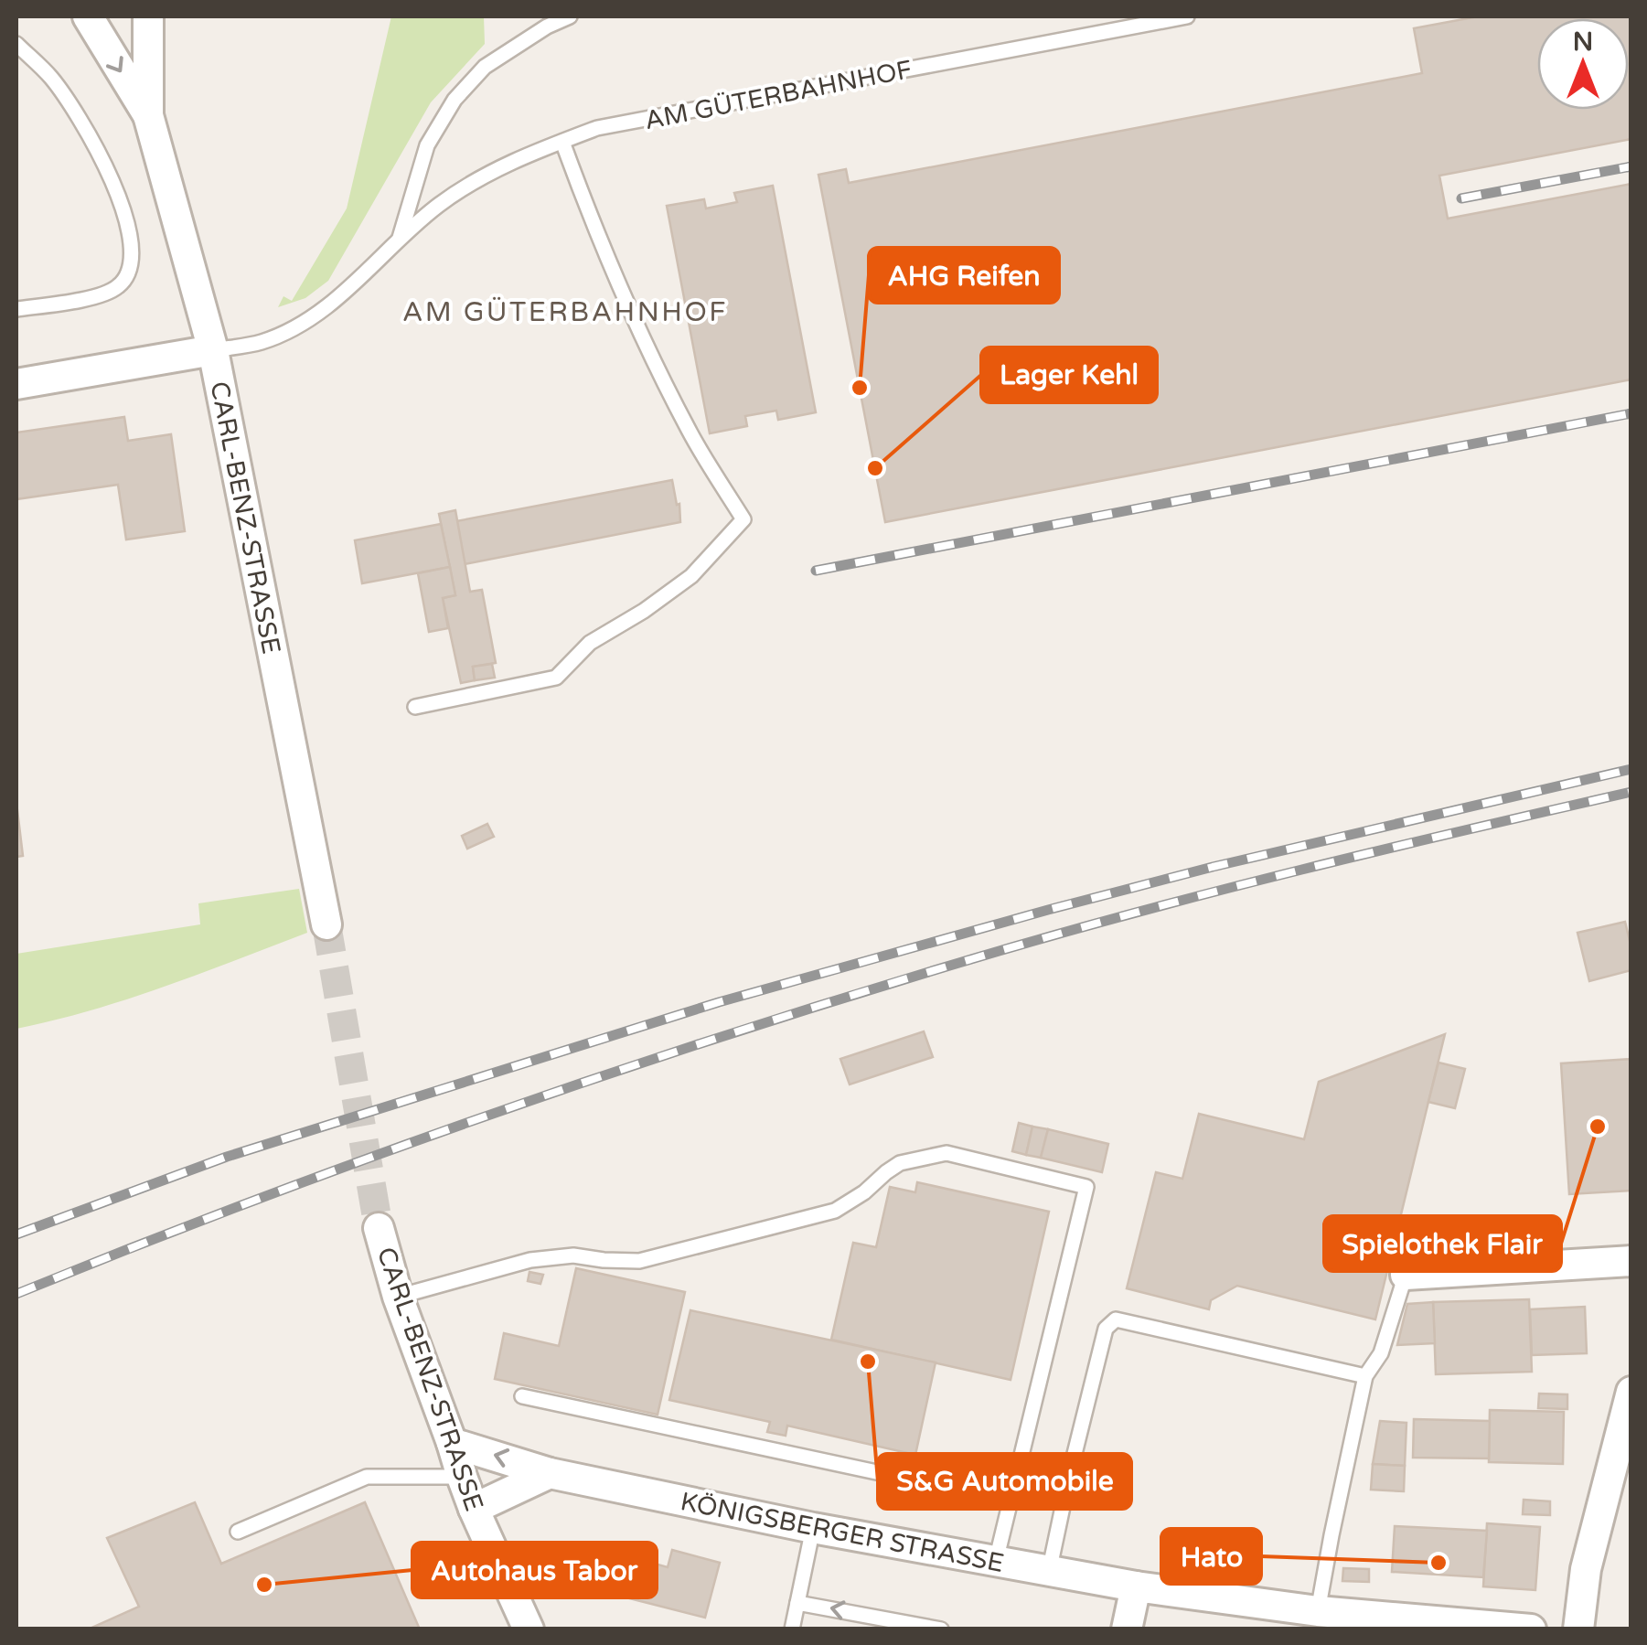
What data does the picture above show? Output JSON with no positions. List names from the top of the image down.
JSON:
{
  "streets": {
    "street": ["CARL-BENZ-STRASSE", "KÖNIGSBERGER STRASSE"],
    "lane": ["AM GÜTERBAHNHOF"]
  },
  "crossings": [
    ["AM GÜTERBAHNHOF", "CARL-BENZ-STRASSE"],
    ["CARL-BENZ-STRASSE", "KÖNIGSBERGER STRASSE"]
  ],
  "districts": ["AM GÜTERBAHNHOF"],
  "places": [
    "AHG Reifen",
    "Lager Kehl",
    "Spielothek Flair",
    "S&G Automobile",
    "Hato",
    "Autohaus Tabor"
  ],
  "north": "top"
}
